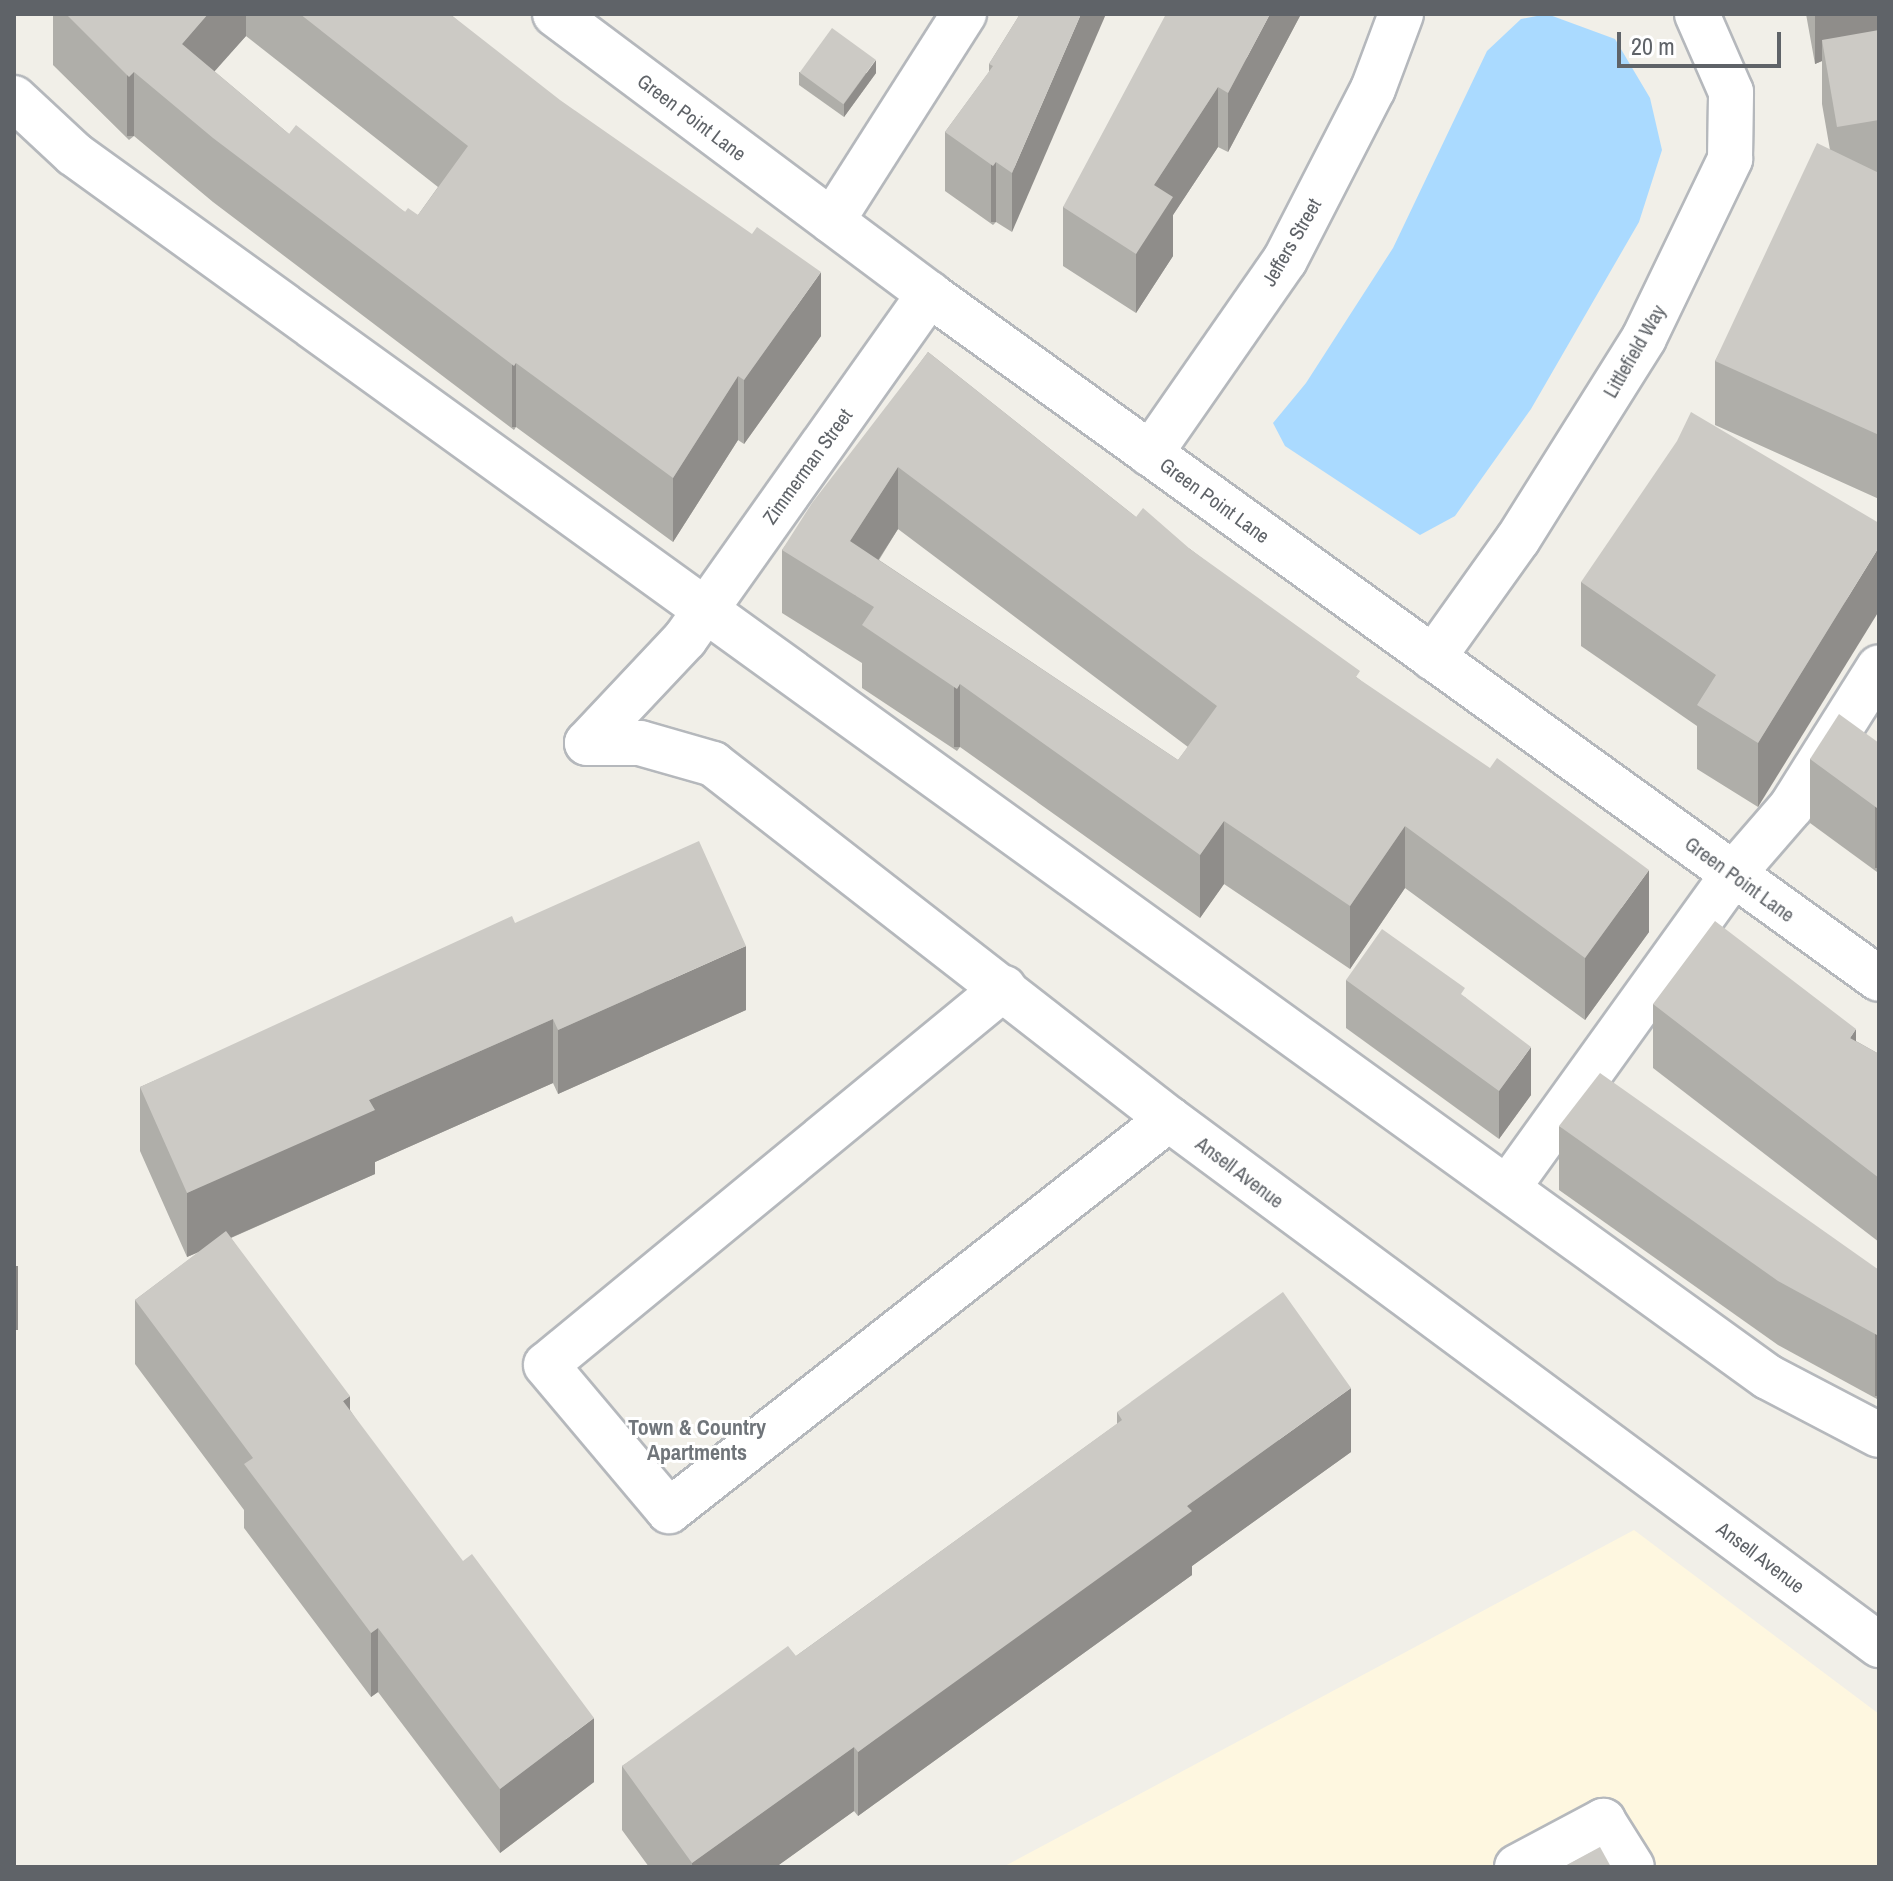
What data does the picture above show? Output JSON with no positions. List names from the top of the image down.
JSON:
{
  "streets": {
    "street": [
      "Green Point Lane",
      "Jeffers Street",
      "Littlefield Way",
      "Zimmerman Street",
      "Ansell Avenue"
    ]
  },
  "crossings": [
    ["Green Point Lane", "Jeffers Street"],
    ["Green Point Lane", "Littlefield Way"],
    ["Green Point Lane", "Zimmerman Street"],
    ["Zimmerman Street", "Ansell Avenue"]
  ],
  "districts": ["Town & Country Apartments"],
  "scale_bar": "20 m"
}
